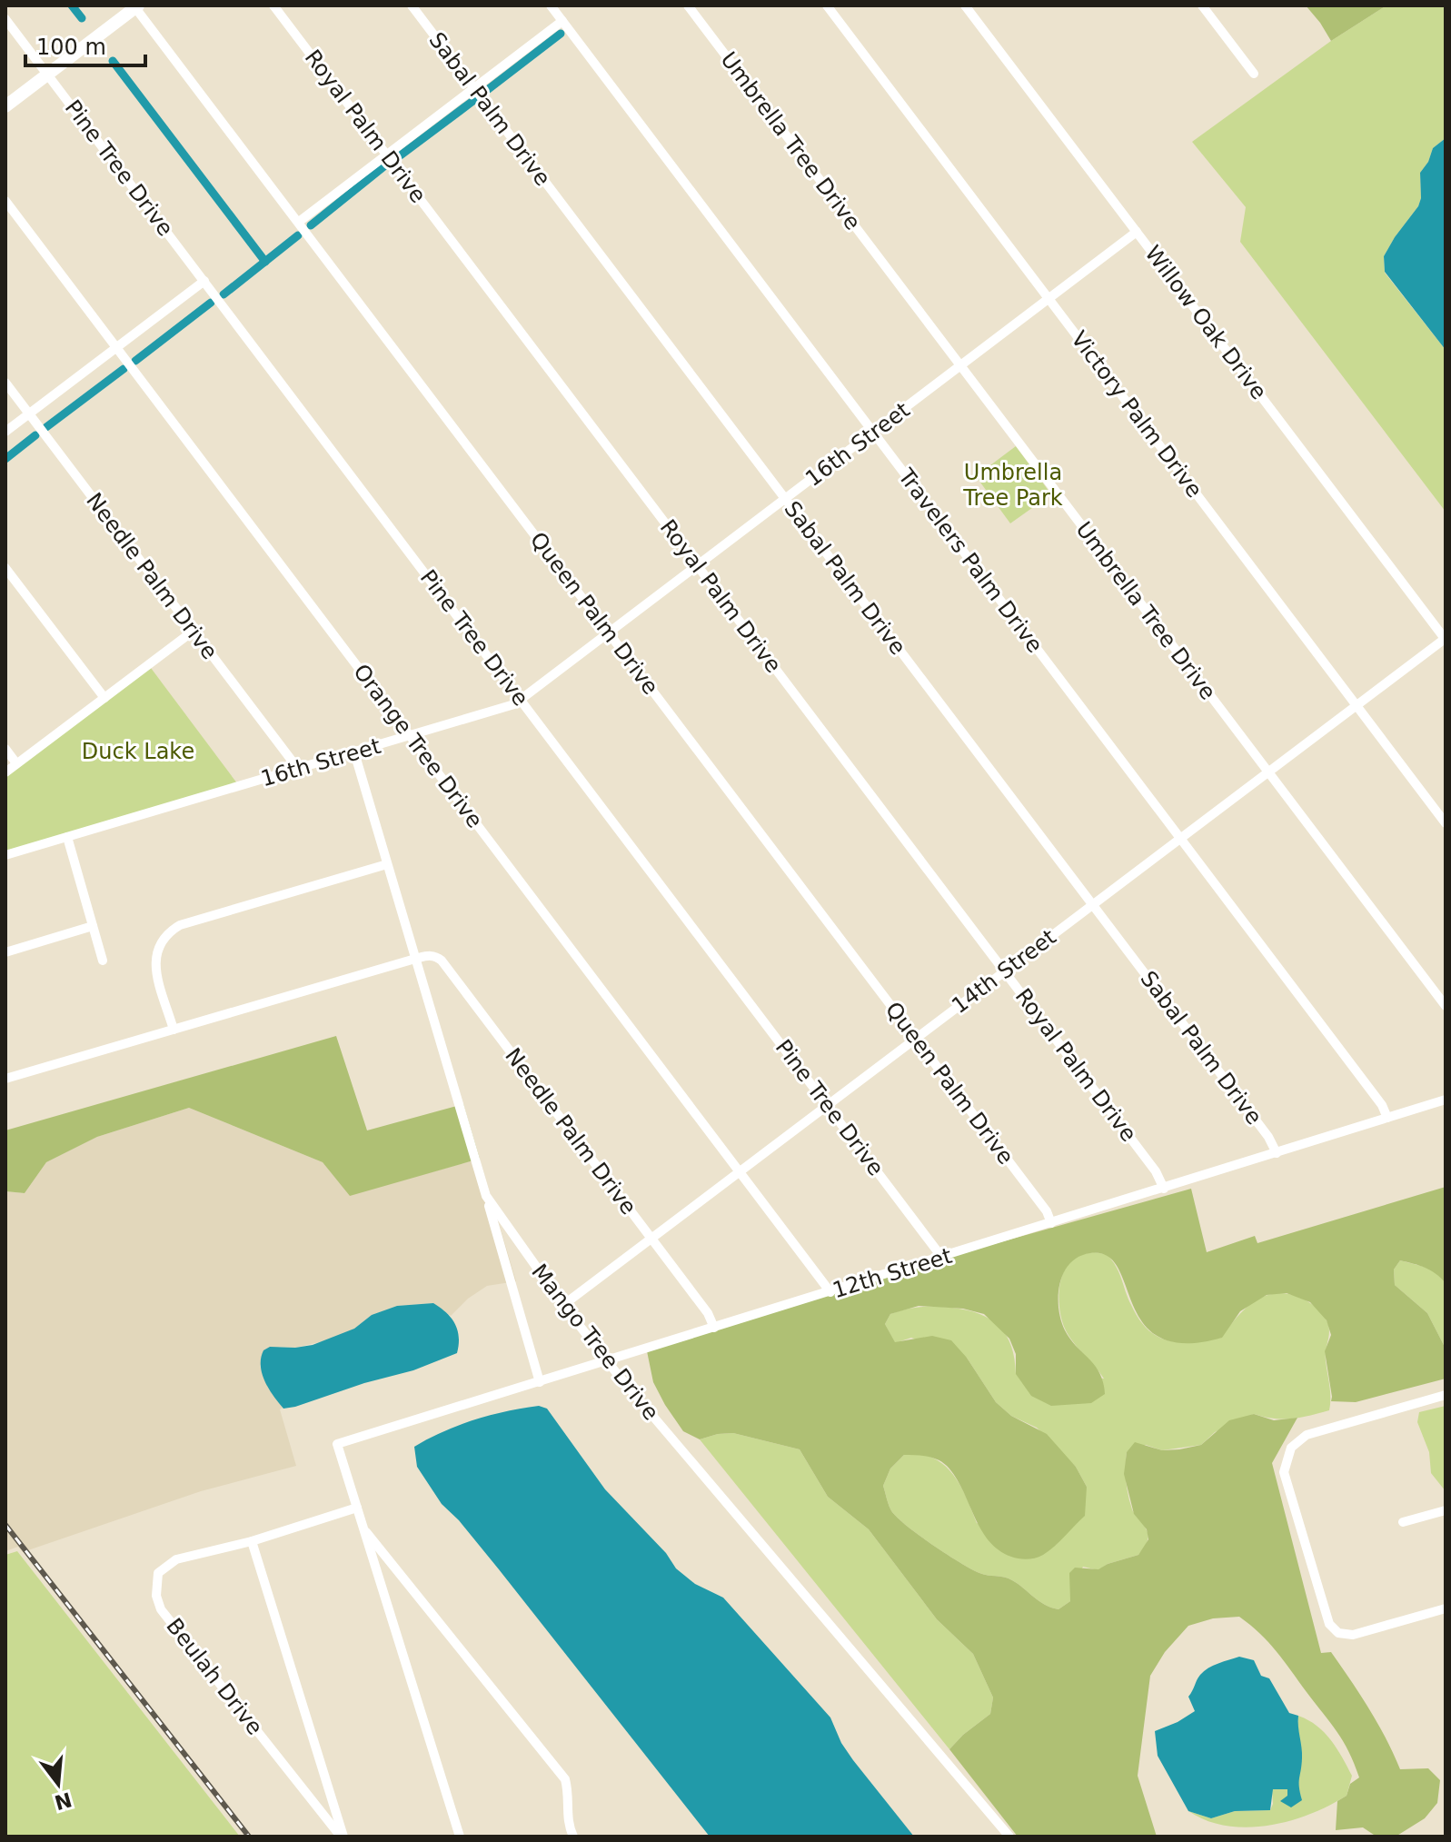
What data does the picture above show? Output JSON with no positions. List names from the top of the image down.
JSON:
{
  "streets": {
    "street": [
      "Sabal Palm Drive",
      "Royal Palm Drive",
      "Umbrella Tree Drive",
      "Pine Tree Drive",
      "Willow Oak Drive",
      "Victory Palm Drive",
      "16th Street",
      "Travelers Palm Drive",
      "Needle Palm Drive",
      "Queen Palm Drive",
      "Orange Tree Drive",
      "14th Street",
      "12th Street",
      "Mango Tree Drive",
      "Beulah Drive"
    ]
  },
  "crossings": [
    ["Sabal Palm Drive", "16th Street"],
    ["Sabal Palm Drive", "14th Street"],
    ["Sabal Palm Drive", "12th Street"],
    ["Royal Palm Drive", "16th Street"],
    ["Royal Palm Drive", "14th Street"],
    ["Royal Palm Drive", "12th Street"],
    ["Umbrella Tree Drive", "16th Street"],
    ["Umbrella Tree Drive", "14th Street"],
    ["Pine Tree Drive", "16th Street"],
    ["Pine Tree Drive", "14th Street"],
    ["Pine Tree Drive", "12th Street"],
    ["Willow Oak Drive", "16th Street"],
    ["Willow Oak Drive", "14th Street"],
    ["Victory Palm Drive", "16th Street"],
    ["Victory Palm Drive", "14th Street"],
    ["16th Street", "Travelers Palm Drive"],
    ["16th Street", "Needle Palm Drive"],
    ["16th Street", "Queen Palm Drive"],
    ["16th Street", "Orange Tree Drive"],
    ["16th Street", "Mango Tree Drive"],
    ["Travelers Palm Drive", "14th Street"],
    ["Travelers Palm Drive", "12th Street"],
    ["Needle Palm Drive", "14th Street"],
    ["Needle Palm Drive", "12th Street"],
    ["Needle Palm Drive", "Mango Tree Drive"],
    ["Queen Palm Drive", "14th Street"],
    ["Queen Palm Drive", "12th Street"],
    ["Orange Tree Drive", "14th Street"],
    ["Orange Tree Drive", "12th Street"],
    ["14th Street", "Mango Tree Drive"],
    ["12th Street", "Mango Tree Drive"],
    ["12th Street", "Beulah Drive"]
  ],
  "parks": ["Umbrella Tree Park", "Duck Lake"],
  "scale_bar": "100 m",
  "north": "bottom"
}
